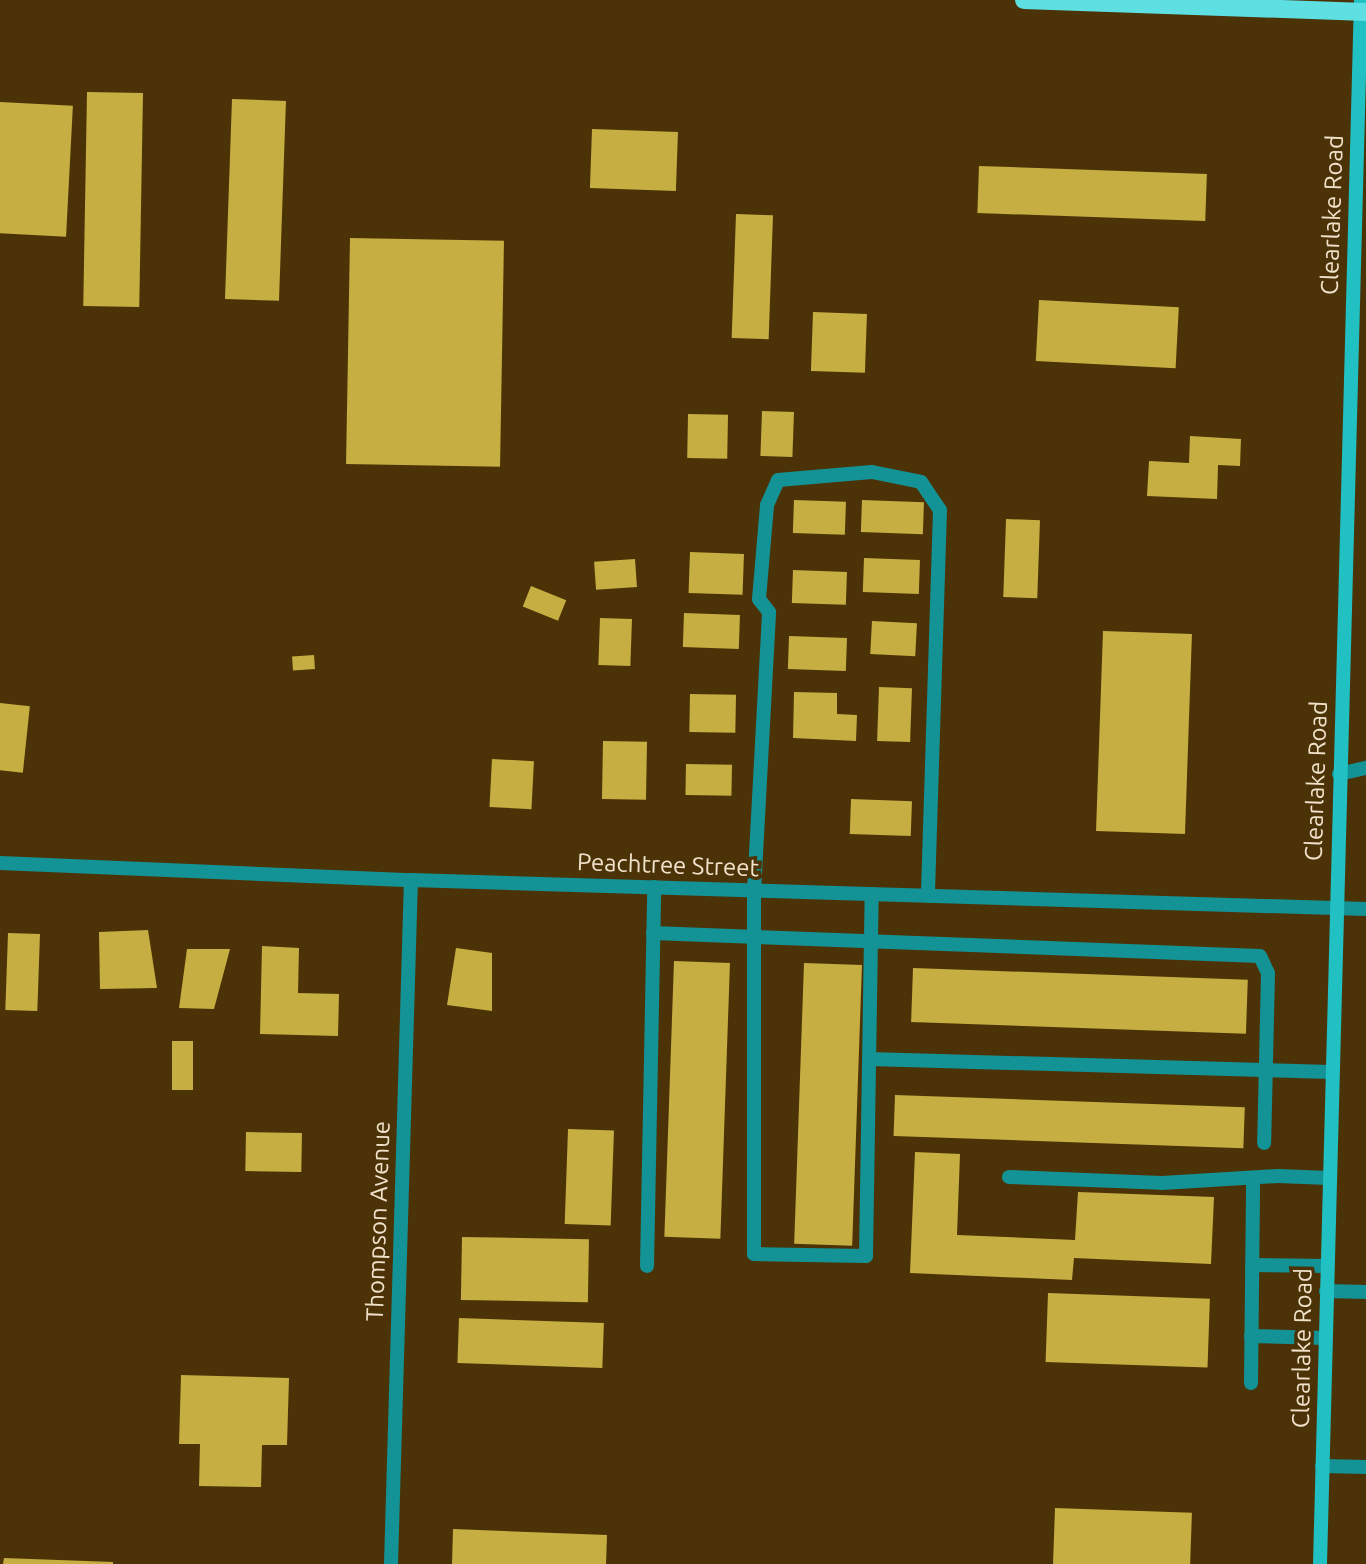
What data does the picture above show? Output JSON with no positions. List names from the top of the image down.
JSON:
{
  "streets": {
    "main road": ["Clearlake Road"],
    "street": ["Peachtree Street", "Thompson Avenue"]
  },
  "crossings": [
    ["Clearlake Road", "Peachtree Street"],
    ["Peachtree Street", "Thompson Avenue"]
  ]
}
